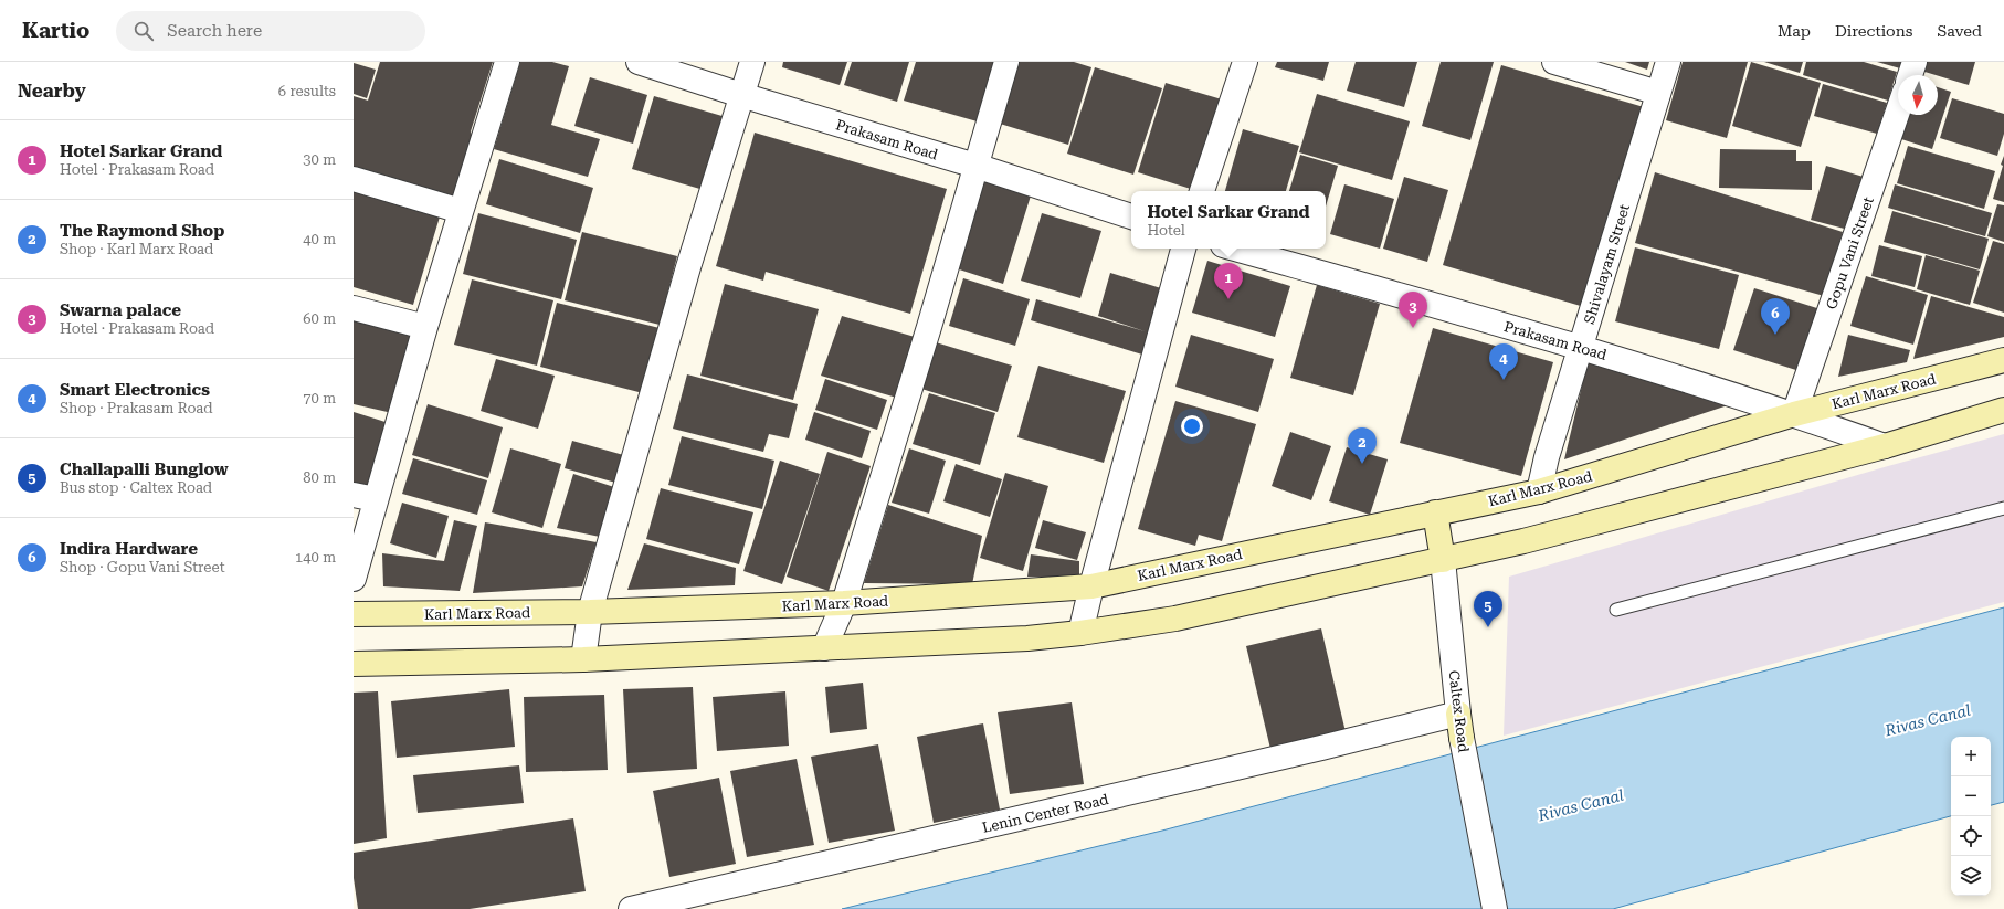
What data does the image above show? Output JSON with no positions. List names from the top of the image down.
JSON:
{
  "streets": {
    "main road": ["Karl Marx Road", "Caltex Road"],
    "street": [
      "Prakasam Road",
      "Gopu Vani Street",
      "Shivalayam Street",
      "Lenin Center Road"
    ]
  },
  "crossings": [
    ["Prakasam Road", "Gopu Vani Street"],
    ["Prakasam Road", "Shivalayam Street"],
    ["Prakasam Road", "Karl Marx Road"],
    ["Gopu Vani Street", "Karl Marx Road"],
    ["Shivalayam Street", "Karl Marx Road"],
    ["Karl Marx Road", "Caltex Road"],
    ["Caltex Road", "Lenin Center Road"]
  ],
  "water": ["Rivas Canal"],
  "north": "bottom",
  "page": {
    "header": "Kartio",
    "search": "Search here",
    "nav": ["Map", "Directions", "Saved"],
    "heading": ["Nearby", "6 results"],
    "list": [
      {
        "mark": "1",
        "name": "Hotel Sarkar Grand",
        "note": "Hotel · Prakasam Road",
        "value": "30 m"
      },
      {
        "mark": "2",
        "name": "The Raymond Shop",
        "note": "Shop · Karl Marx Road",
        "value": "40 m"
      },
      {
        "mark": "3",
        "name": "Swarna palace",
        "note": "Hotel · Prakasam Road",
        "value": "60 m"
      },
      {
        "mark": "4",
        "name": "Smart Electronics",
        "note": "Shop · Prakasam Road",
        "value": "70 m"
      },
      {
        "mark": "5",
        "name": "Challapalli Bunglow",
        "note": "Bus stop · Caltex Road",
        "value": "80 m"
      },
      {
        "mark": "6",
        "name": "Indira Hardware",
        "note": "Shop · Gopu Vani Street",
        "value": "140 m"
      }
    ],
    "popup": ["Hotel Sarkar Grand", "Hotel"],
    "pins": [
      "1",
      "3",
      "6",
      "4",
      "2",
      "5"
    ],
    "map_buttons": ["+", "−"]
  }
}
